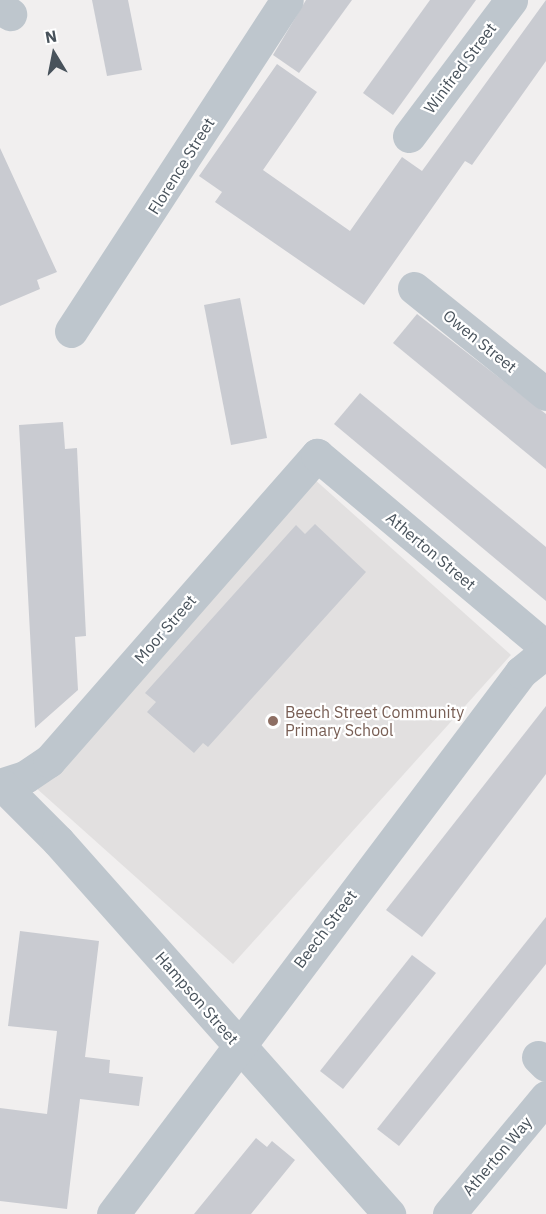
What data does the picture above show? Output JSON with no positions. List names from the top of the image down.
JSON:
{
  "streets": {
    "street": [
      "Winifred Street",
      "Florence Street",
      "Owen Street",
      "Atherton Street",
      "Moor Street",
      "Beech Street",
      "Hampson Street",
      "Atherton Way"
    ]
  },
  "crossings": [
    ["Atherton Street", "Moor Street"],
    ["Moor Street", "Hampson Street"],
    ["Beech Street", "Hampson Street"]
  ],
  "places": ["Beech Street Community Primary School"],
  "north": "top"
}
